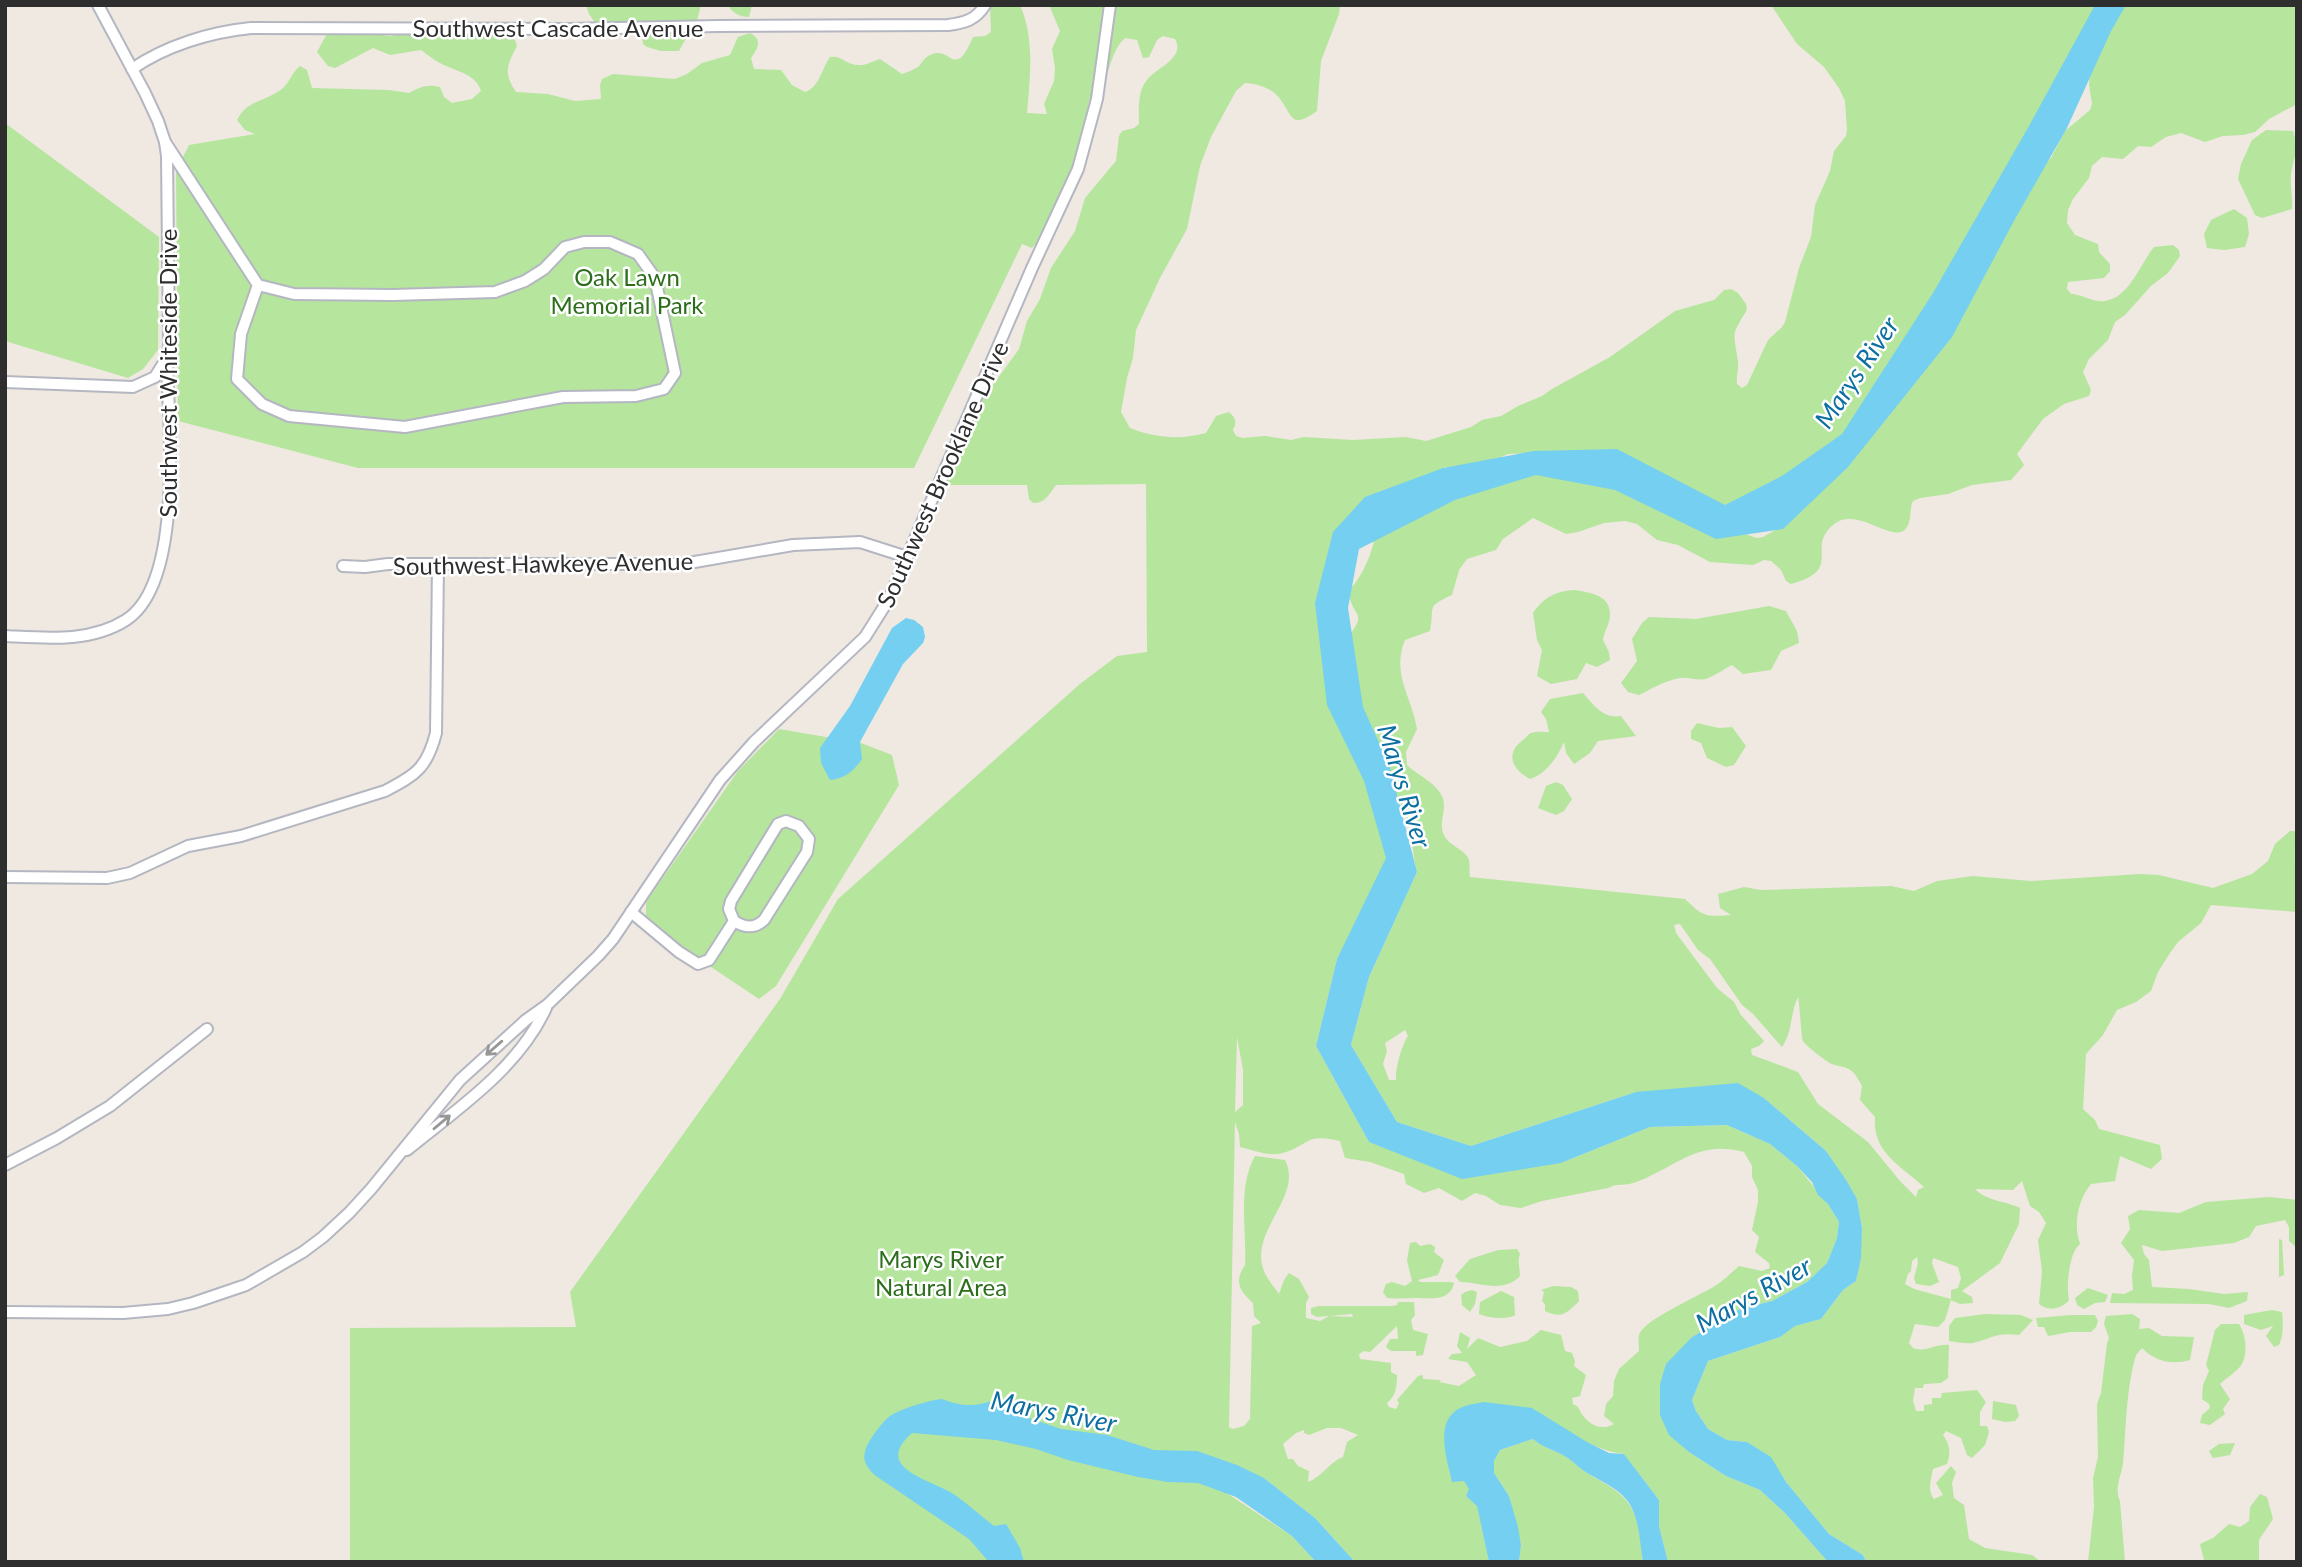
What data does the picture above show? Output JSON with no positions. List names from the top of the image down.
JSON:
{
  "streets": {
    "street": [
      "Southwest Cascade Avenue",
      "Southwest Whiteside Drive",
      "Southwest Brooklane Drive",
      "Southwest Hawkeye Avenue"
    ]
  },
  "crossings": [
    ["Southwest Cascade Avenue", "Southwest Whiteside Drive"],
    ["Southwest Brooklane Drive", "Southwest Hawkeye Avenue"]
  ],
  "water": ["Marys River"],
  "parks": ["Oak Lawn Memorial Park", "Marys River Natural Area"]
}
